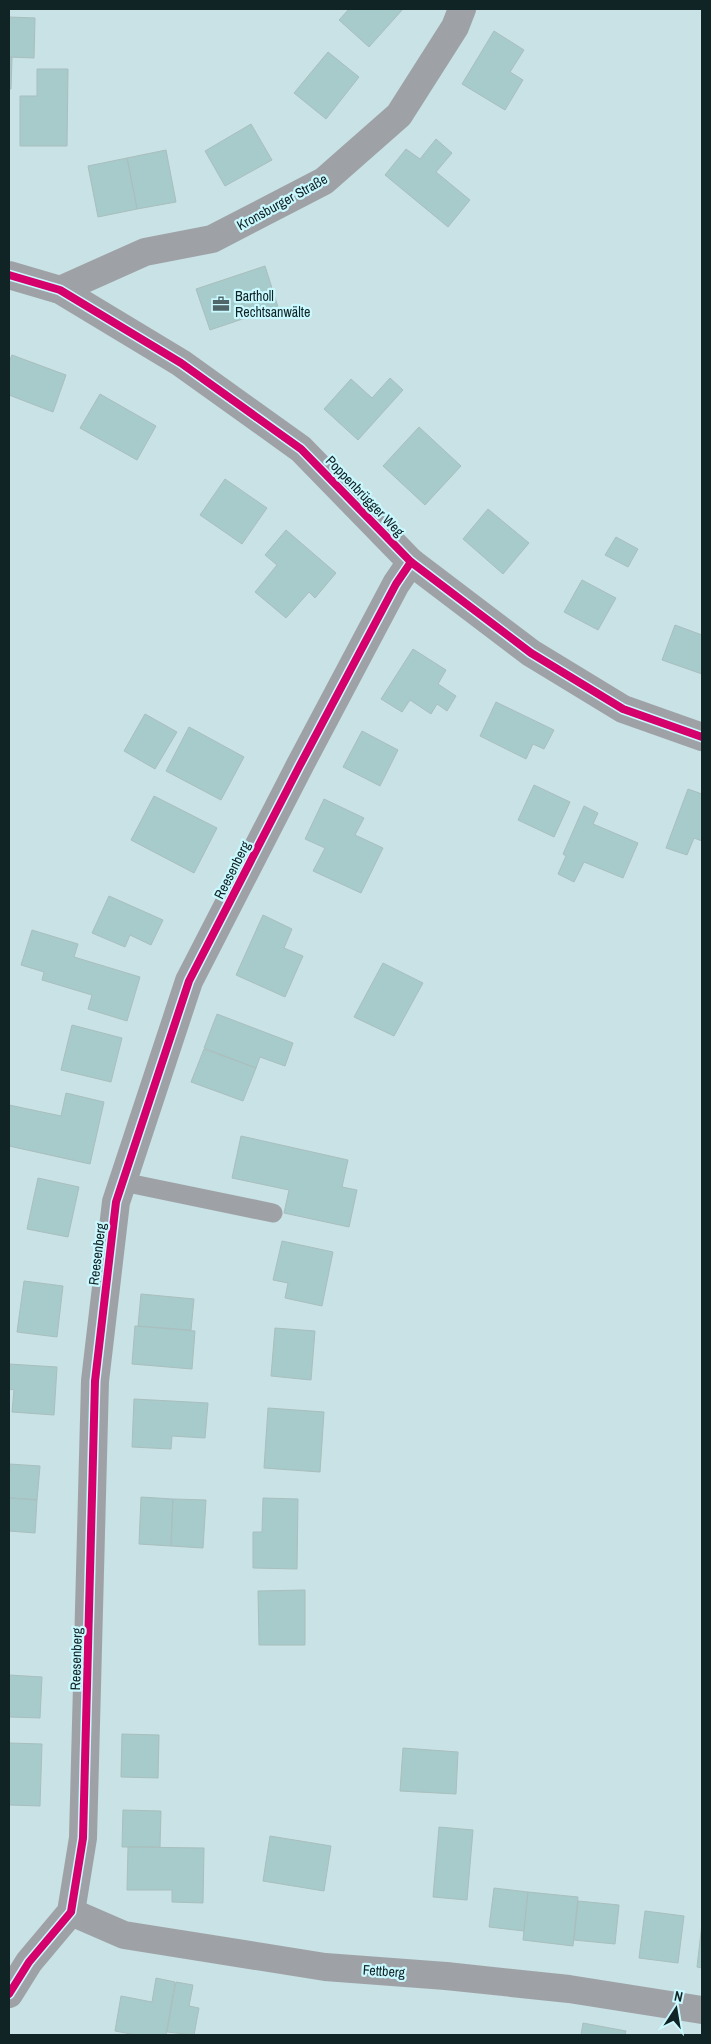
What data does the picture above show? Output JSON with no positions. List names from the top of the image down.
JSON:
{
  "streets": {
    "street": [
      "Kronsburger Straße",
      "Poppenbrügger Weg",
      "Reesenberg",
      "Fettberg"
    ]
  },
  "crossings": [
    ["Kronsburger Straße", "Poppenbrügger Weg"],
    ["Poppenbrügger Weg", "Reesenberg"],
    ["Reesenberg", "Fettberg"]
  ],
  "places": {
    "office": ["Bartholl Rechtsanwälte"]
  },
  "north": "top"
}
